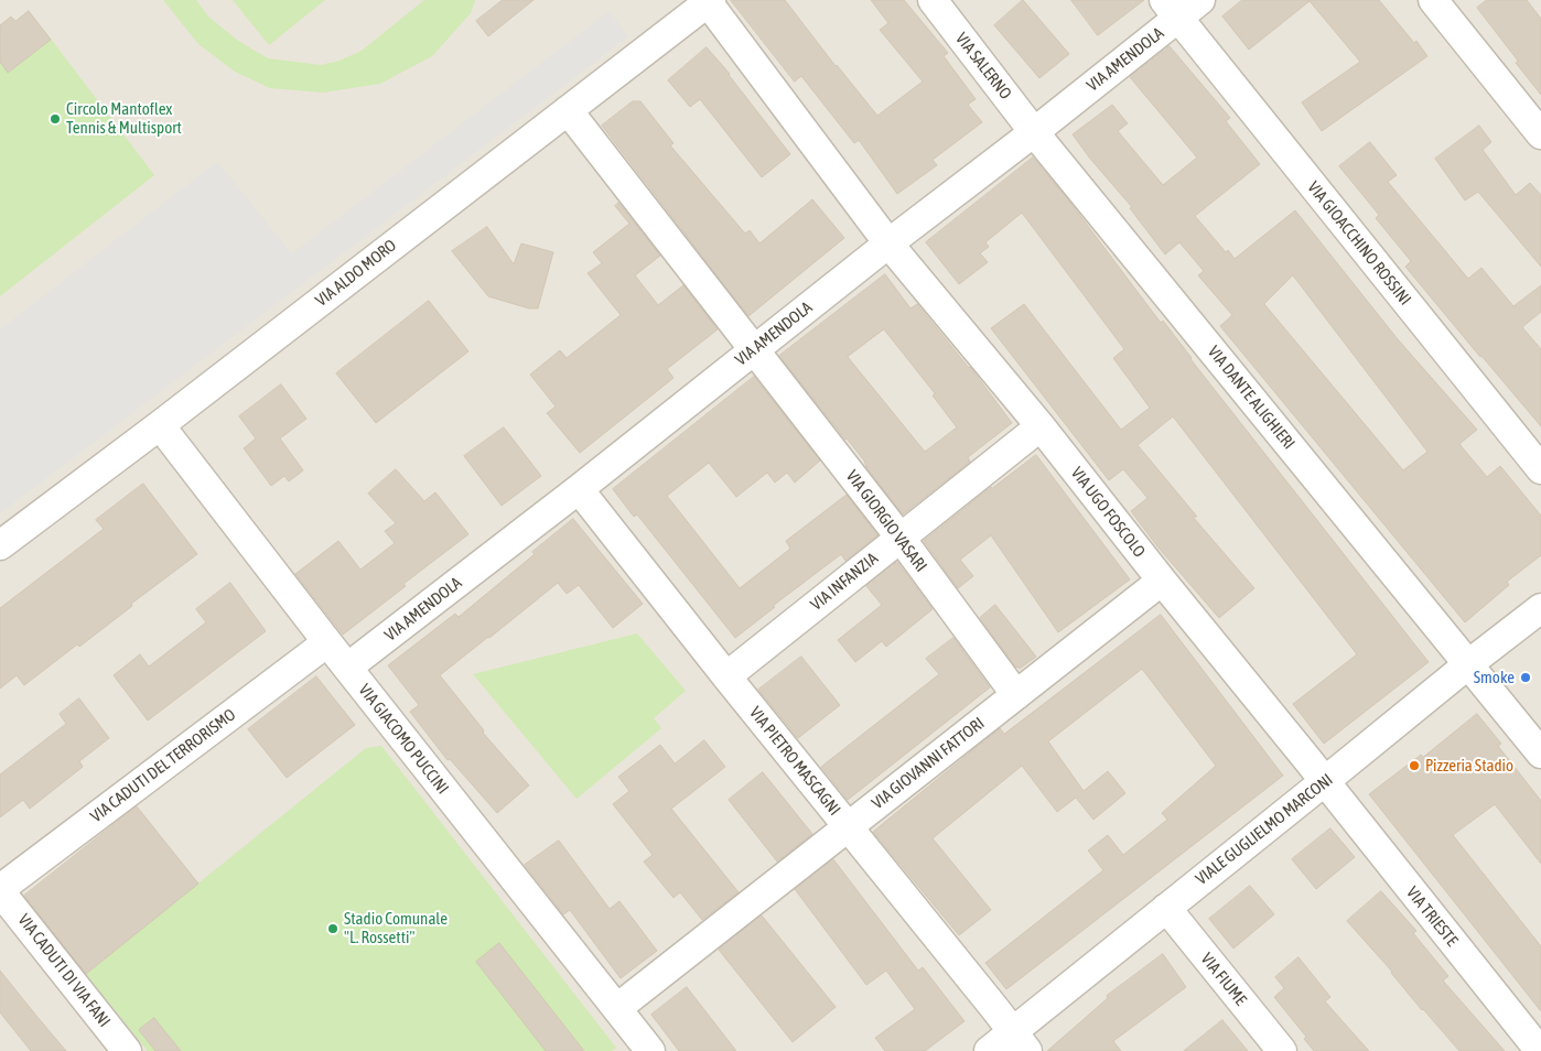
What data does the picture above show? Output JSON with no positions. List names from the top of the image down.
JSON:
{
  "streets": {
    "street": [
      "VIA AMENDOLA",
      "VIA SALERNO",
      "VIA GIOACCHINO ROSSINI",
      "VIA ALDO MORO",
      "VIA DANTE ALIGHIERI",
      "VIA UGO FOSCOLO",
      "VIA GIORGIO VASARI",
      "VIA INFANZIA",
      "VIA GIACOMO PUCCINI",
      "VIA PIETRO MASCAGNI",
      "VIA GIOVANNI FATTORI",
      "VIA CADUTI DEL TERRORISMO",
      "VIALE GUGLIELMO MARCONI",
      "VIA TRIESTE",
      "VIA CADUTI DI VIA FANI",
      "VIA FIUME"
    ]
  },
  "crossings": [
    ["VIA AMENDOLA", "VIA SALERNO"],
    ["VIA AMENDOLA", "VIA GIOACCHINO ROSSINI"],
    ["VIA AMENDOLA", "VIA DANTE ALIGHIERI"],
    ["VIA AMENDOLA", "VIA UGO FOSCOLO"],
    ["VIA AMENDOLA", "VIA GIORGIO VASARI"],
    ["VIA AMENDOLA", "VIA GIACOMO PUCCINI"],
    ["VIA AMENDOLA", "VIA PIETRO MASCAGNI"],
    ["VIA SALERNO", "VIA DANTE ALIGHIERI"],
    ["VIA ALDO MORO", "VIA UGO FOSCOLO"],
    ["VIA ALDO MORO", "VIA GIORGIO VASARI"],
    ["VIA ALDO MORO", "VIA GIACOMO PUCCINI"],
    ["VIA DANTE ALIGHIERI", "VIALE GUGLIELMO MARCONI"],
    ["VIA UGO FOSCOLO", "VIA INFANZIA"],
    ["VIA UGO FOSCOLO", "VIA GIOVANNI FATTORI"],
    ["VIA UGO FOSCOLO", "VIALE GUGLIELMO MARCONI"],
    ["VIA UGO FOSCOLO", "VIA TRIESTE"],
    ["VIA GIORGIO VASARI", "VIA INFANZIA"],
    ["VIA GIORGIO VASARI", "VIA GIOVANNI FATTORI"],
    ["VIA INFANZIA", "VIA PIETRO MASCAGNI"],
    ["VIA GIACOMO PUCCINI", "VIA GIOVANNI FATTORI"],
    ["VIA GIACOMO PUCCINI", "VIA CADUTI DEL TERRORISMO"],
    ["VIA PIETRO MASCAGNI", "VIA GIOVANNI FATTORI"],
    ["VIA PIETRO MASCAGNI", "VIALE GUGLIELMO MARCONI"],
    ["VIA CADUTI DEL TERRORISMO", "VIA CADUTI DI VIA FANI"],
    ["VIALE GUGLIELMO MARCONI", "VIA TRIESTE"],
    ["VIALE GUGLIELMO MARCONI", "VIA FIUME"]
  ],
  "places": [
    "Circolo Mantoflex Tennis & Multisport",
    "Smoke",
    "Pizzeria Stadio",
    "Stadio Comunale \"L. Rossetti\""
  ]
}
